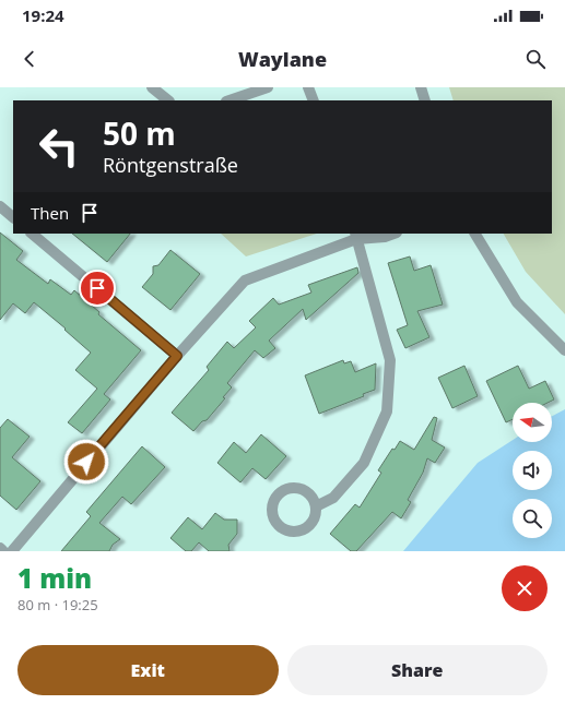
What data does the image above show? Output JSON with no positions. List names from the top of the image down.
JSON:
{
  "north": "left",
  "page": {
    "status": "19:24",
    "header": "Waylane",
    "turn": ["50 m", "Röntgenstraße"],
    "then": "Then",
    "heading": ["1 min", "80 m · 19:25"],
    "buttons": ["Exit", "Share"]
  }
}
